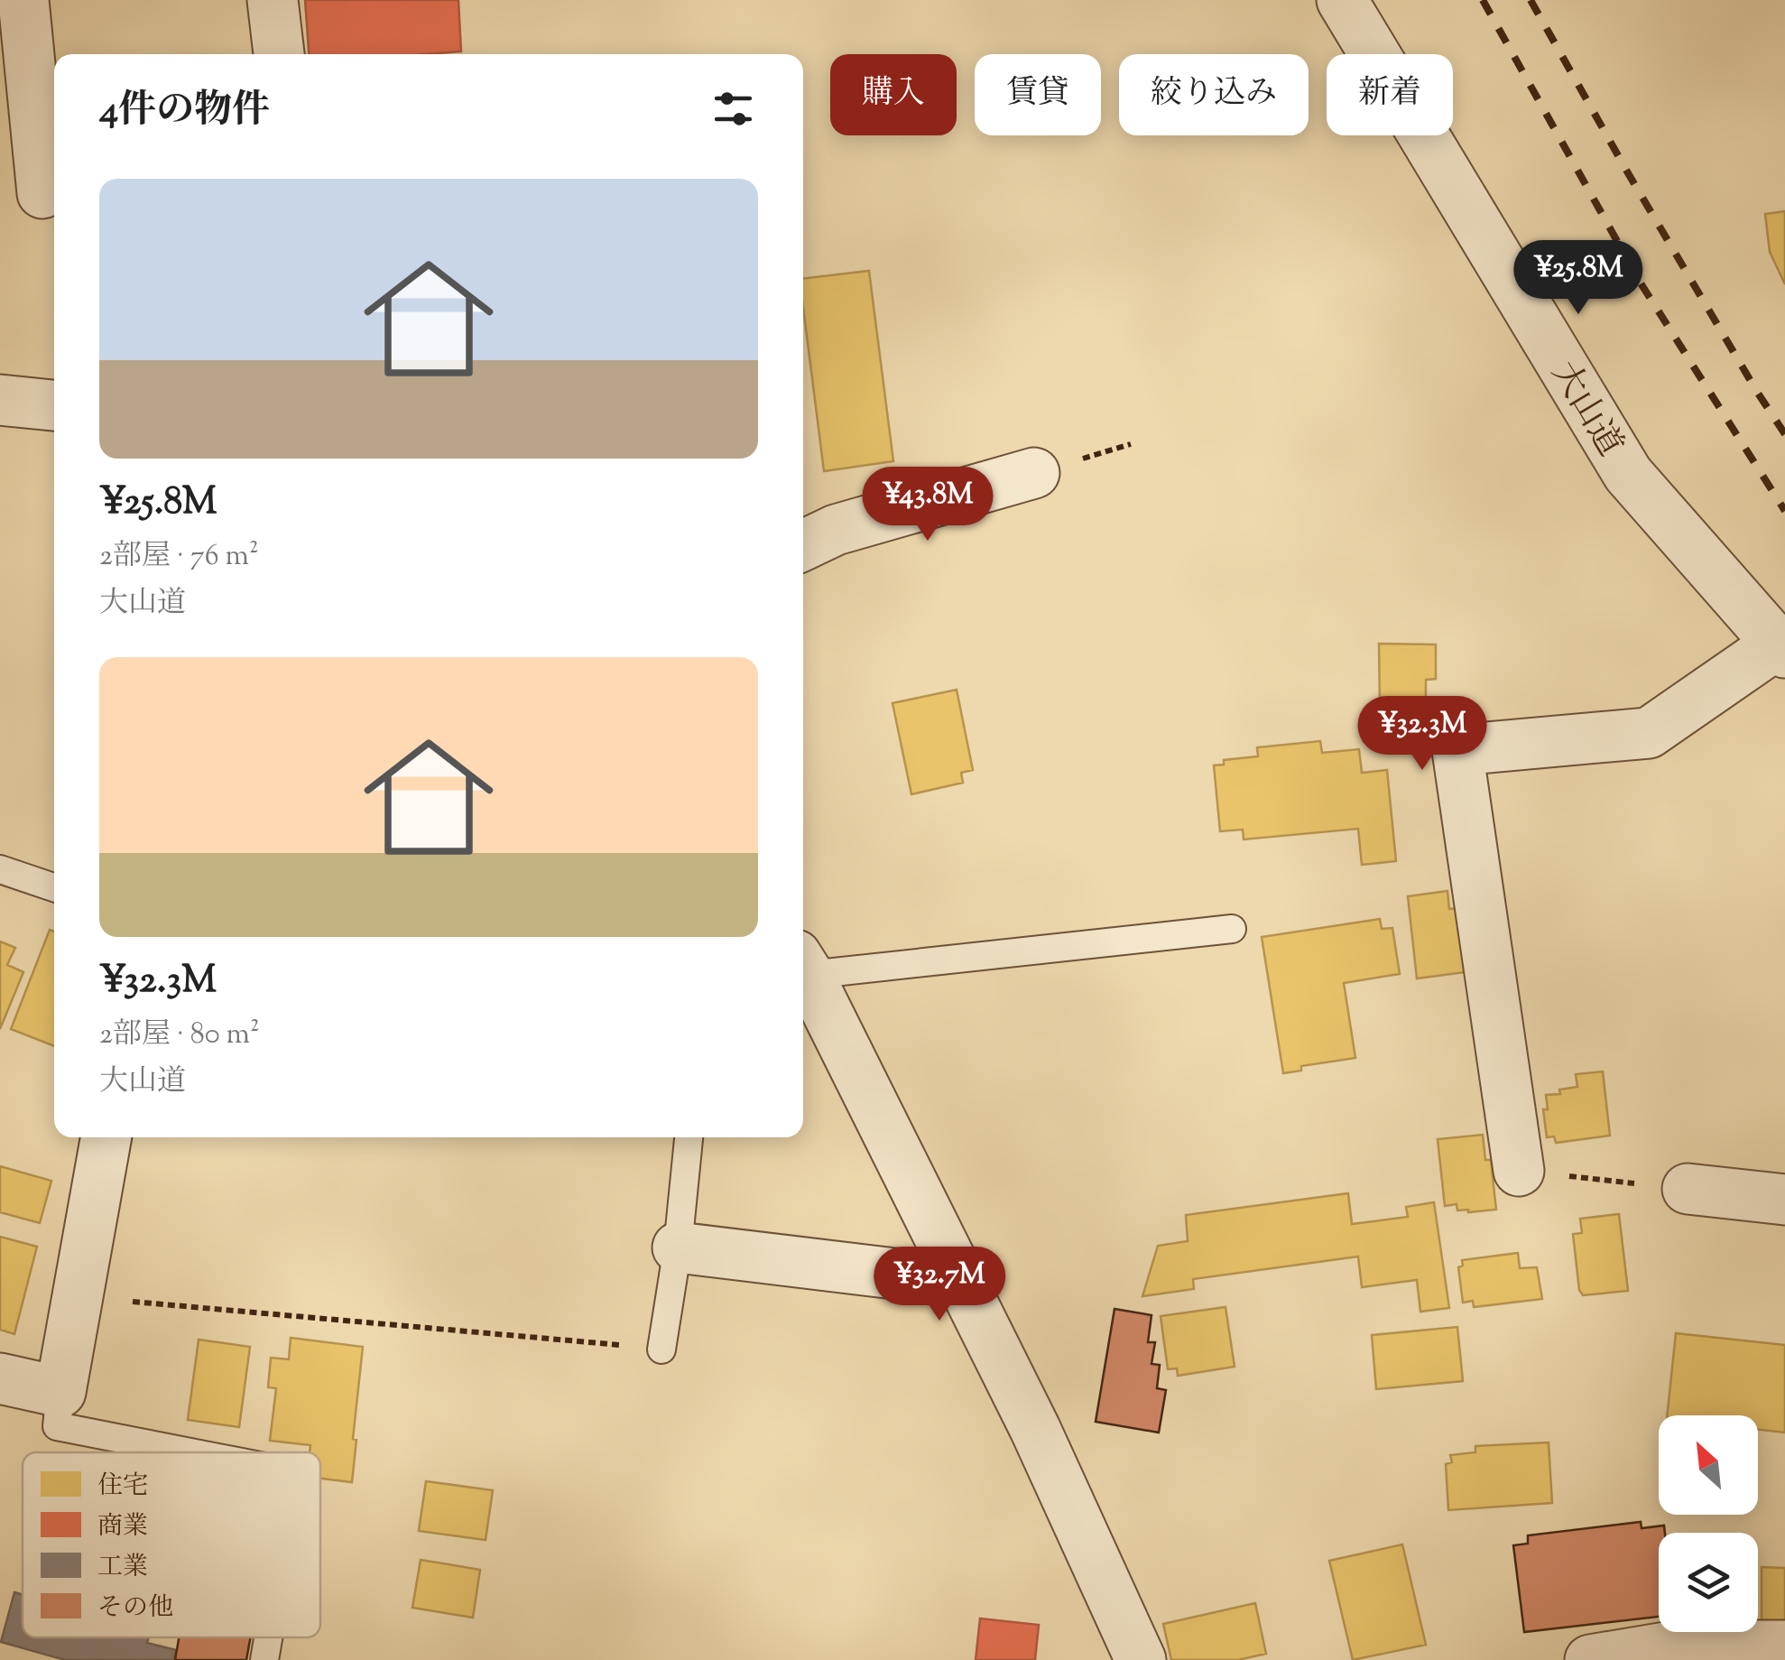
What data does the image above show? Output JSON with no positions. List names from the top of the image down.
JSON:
{
  "streets": {
    "street": ["大山道"]
  },
  "legend": [
    "住宅",
    "商業",
    "工業",
    "その他"
  ],
  "north": "top left",
  "page": {
    "chip": [
      "購入",
      "賃貸",
      "絞り込み",
      "新着"
    ],
    "heading": "4件の物件",
    "list": [
      {
        "name": "¥25.8M",
        "note": "2部屋 · 76 m² · 大山道"
      },
      {
        "name": "¥32.3M",
        "note": "2部屋 · 80 m² · 大山道"
      }
    ],
    "price": [
      "¥25.8M",
      "¥43.8M",
      "¥32.3M",
      "¥32.7M"
    ]
  }
}
